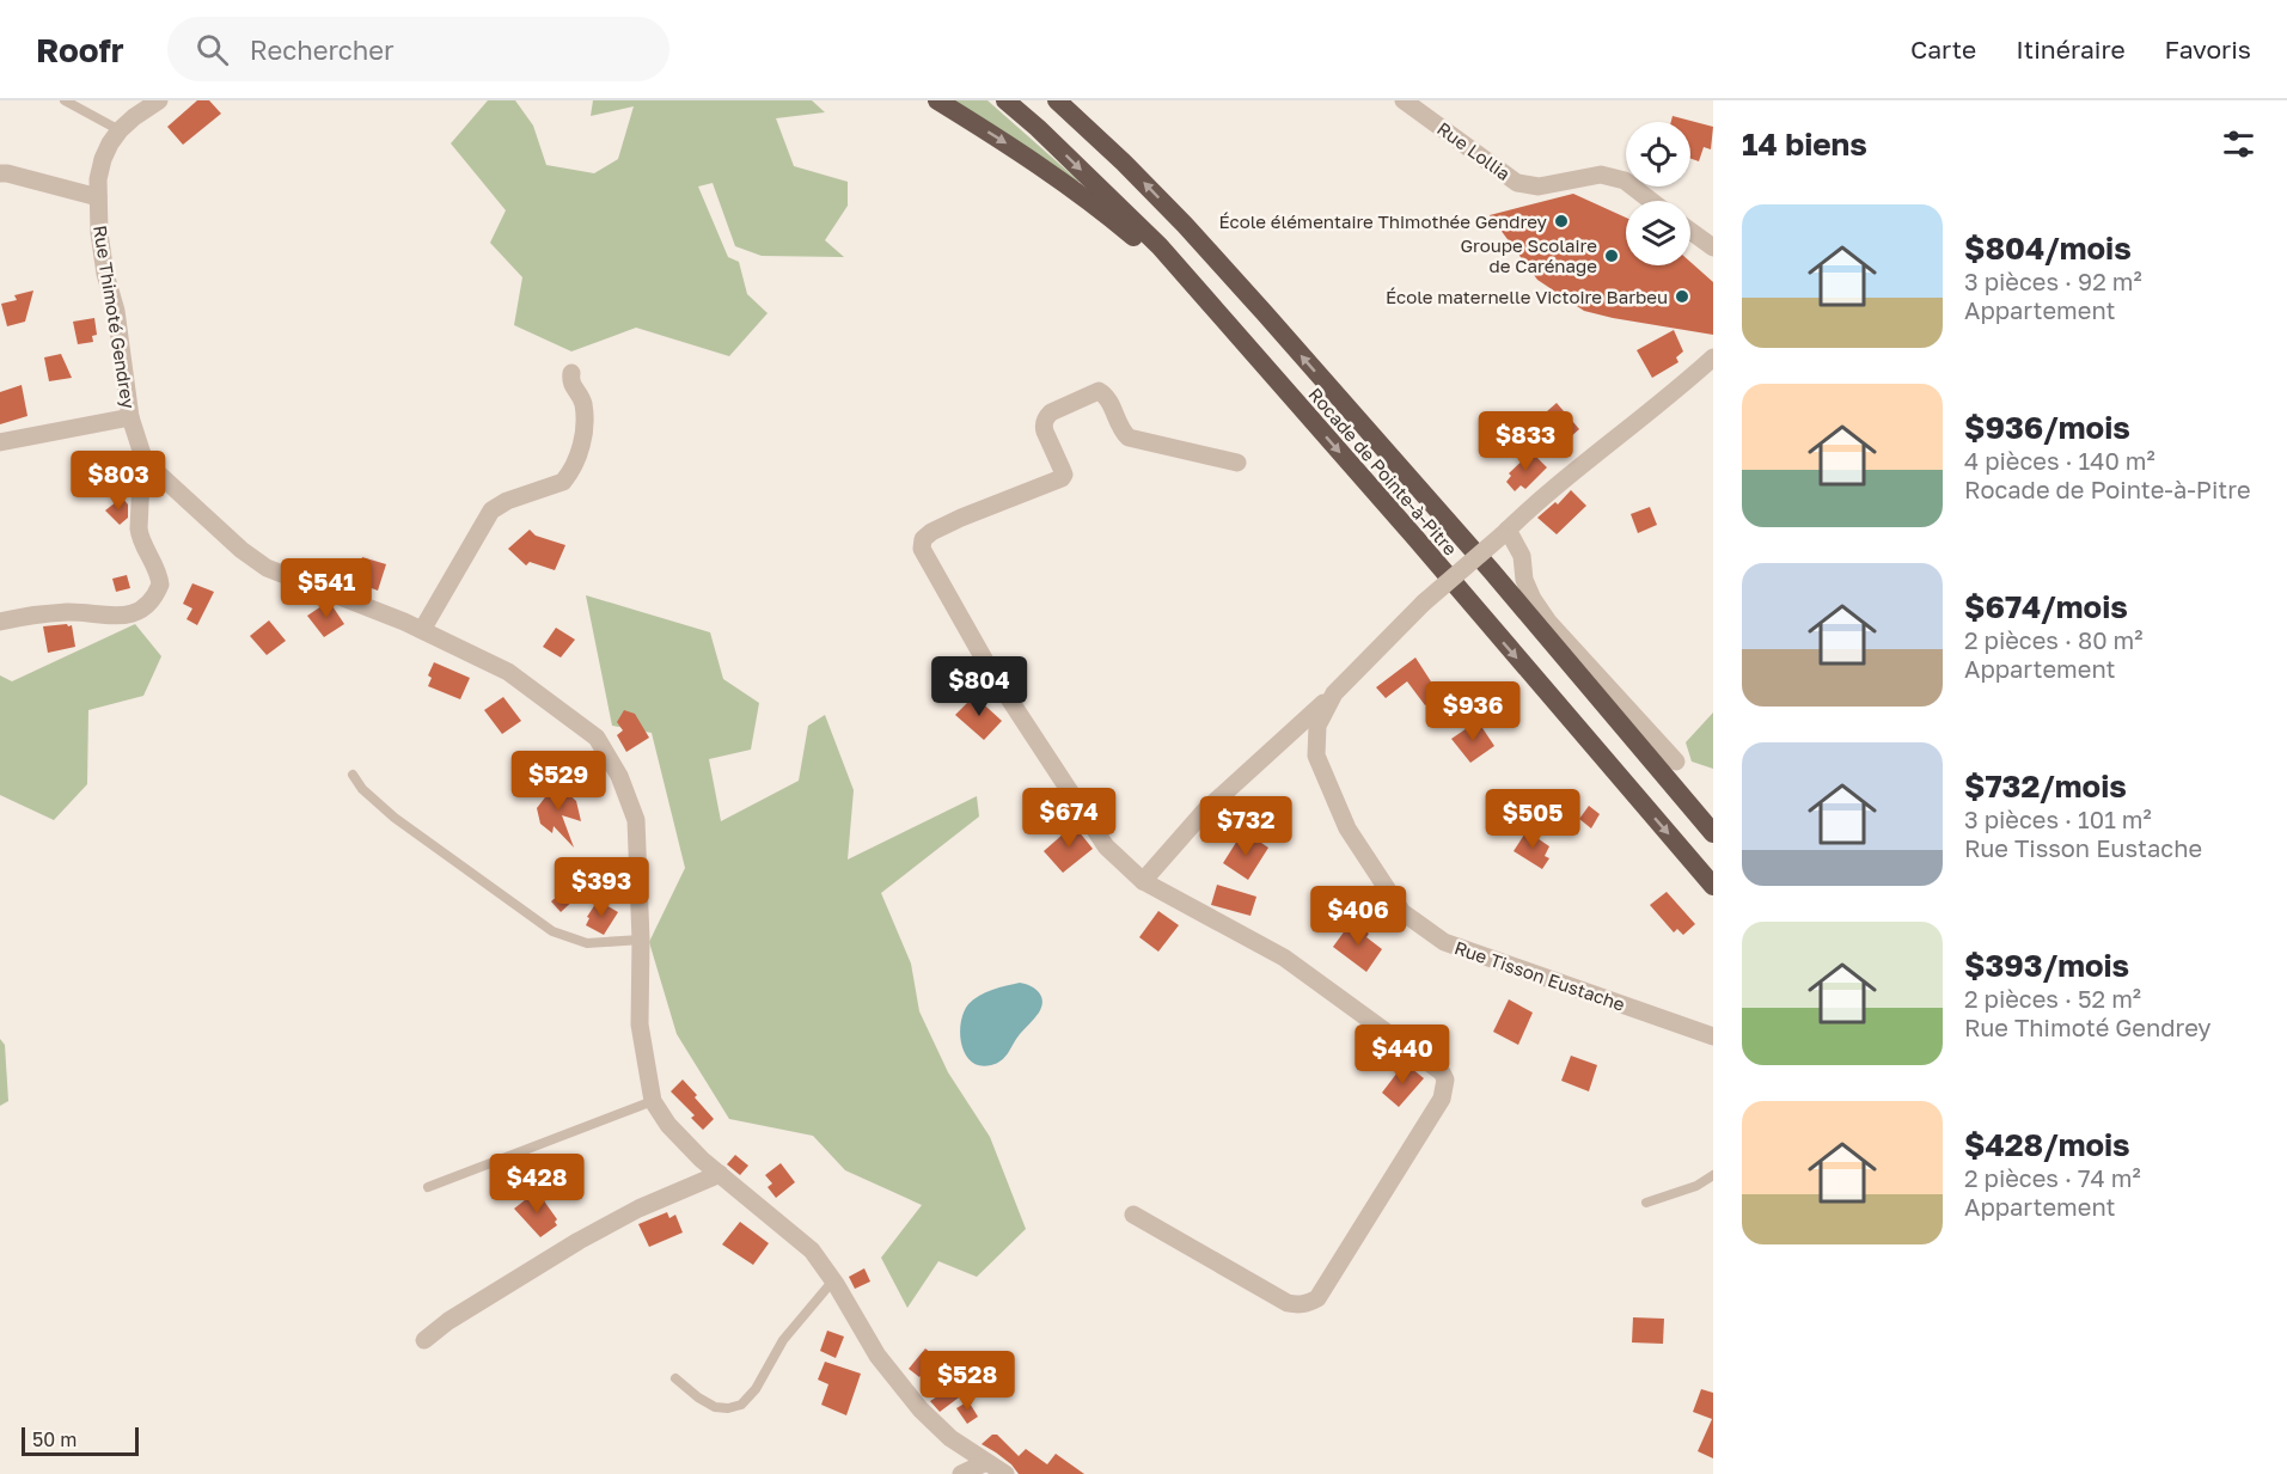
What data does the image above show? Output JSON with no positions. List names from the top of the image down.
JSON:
{
  "streets": {
    "highway": ["Rocade de Pointe-à-Pitre"],
    "street": ["Rue Lollia", "Rue Thimoté Gendrey", "Rue Tisson Eustache"]
  },
  "places": ["École élémentaire Thimothée Gendrey", "Groupe Scolaire de Carénage", "École maternelle Victoire Barbeu"],
  "scale_bar": "50 m",
  "page": {
    "header": "Roofr",
    "search": "Rechercher",
    "nav": ["Carte", "Itinéraire", "Favoris"],
    "heading": "14 biens",
    "list": [
      {
        "name": "$804/mois",
        "note": "3 pièces · 92 m² · Appartement"
      },
      {
        "name": "$936/mois",
        "note": "4 pièces · 140 m² · Rocade de Pointe-à-Pitre"
      },
      {
        "name": "$674/mois",
        "note": "2 pièces · 80 m² · Appartement"
      },
      {
        "name": "$732/mois",
        "note": "3 pièces · 101 m² · Rue Tisson Eustache"
      },
      {
        "name": "$393/mois",
        "note": "2 pièces · 52 m² · Rue Thimoté Gendrey"
      },
      {
        "name": "$428/mois",
        "note": "2 pièces · 74 m² · Appartement"
      }
    ],
    "price": [
      "$833",
      "$803",
      "$541",
      "$804",
      "$936",
      "$529",
      "$674",
      "$505",
      "$732",
      "$393",
      "$406",
      "$440",
      "$428",
      "$528"
    ],
    "scale": "50 m"
  }
}
